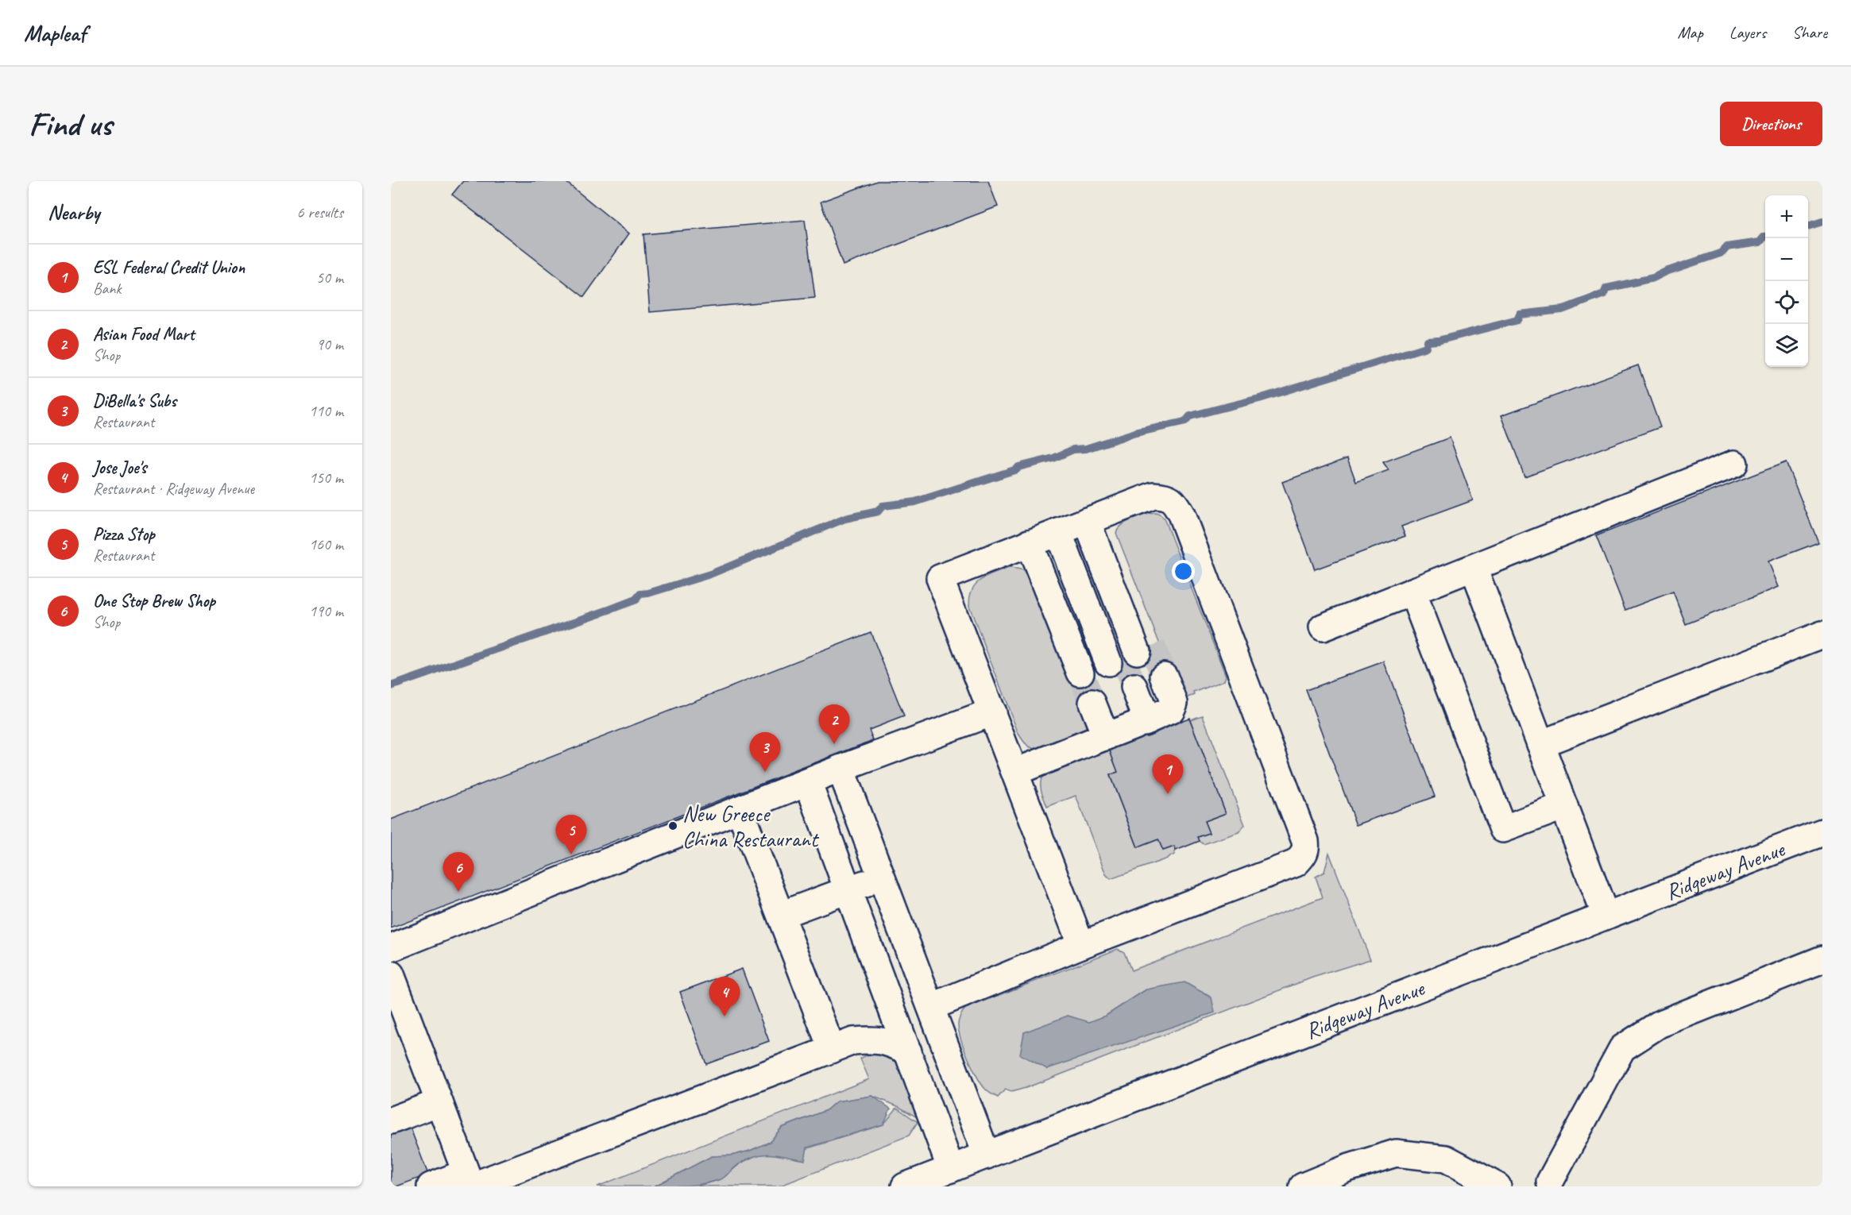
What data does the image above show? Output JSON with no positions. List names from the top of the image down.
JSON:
{
  "streets": {
    "main road": ["Ridgeway Avenue"]
  },
  "places": ["New Greece China Restaurant"],
  "page": {
    "header": "Mapleaf",
    "nav": ["Map", "Layers", "Share"],
    "buttons": "Directions",
    "title": "Find us",
    "heading": ["Nearby", "6 results"],
    "map_buttons": ["+", "−"],
    "list": [
      {
        "mark": "1",
        "name": "ESL Federal Credit Union",
        "note": "Bank",
        "value": "50 m"
      },
      {
        "mark": "2",
        "name": "Asian Food Mart",
        "note": "Shop",
        "value": "90 m"
      },
      {
        "mark": "3",
        "name": "DiBella's Subs",
        "note": "Restaurant",
        "value": "110 m"
      },
      {
        "mark": "4",
        "name": "Jose Joe's",
        "note": "Restaurant · Ridgeway Avenue",
        "value": "150 m"
      },
      {
        "mark": "5",
        "name": "Pizza Stop",
        "note": "Restaurant",
        "value": "160 m"
      },
      {
        "mark": "6",
        "name": "One Stop Brew Shop",
        "note": "Shop",
        "value": "190 m"
      }
    ],
    "pins": [
      "2",
      "3",
      "1",
      "5",
      "6",
      "4"
    ]
  }
}
